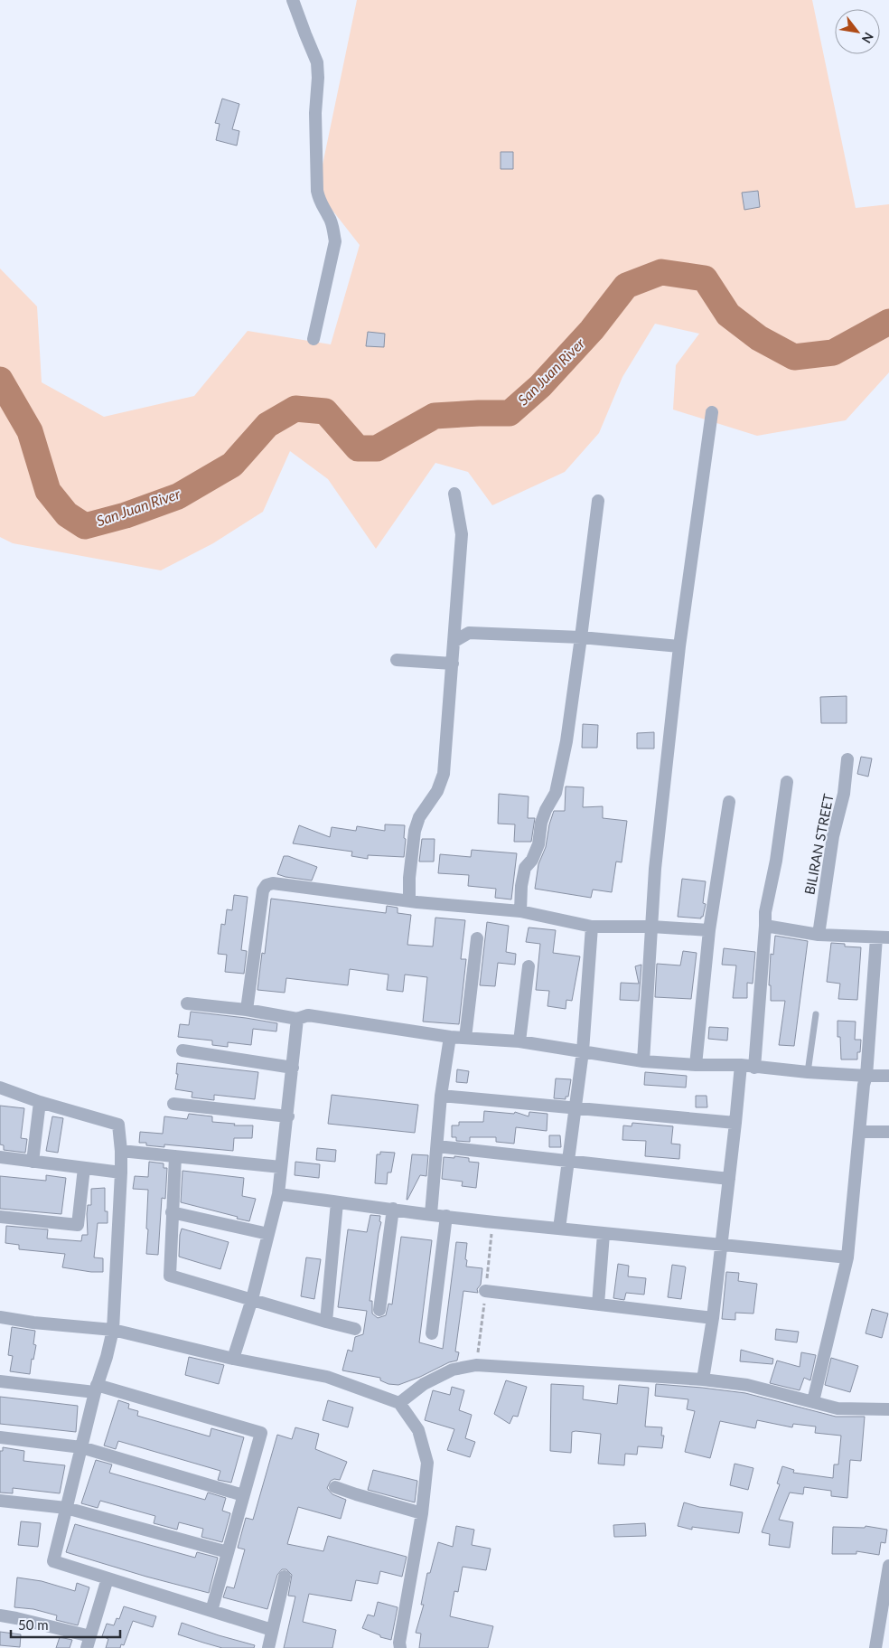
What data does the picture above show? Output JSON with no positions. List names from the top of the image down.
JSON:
{
  "streets": {
    "street": ["BILIRAN STREET"]
  },
  "water": ["San Juan River"],
  "scale_bar": "50 m",
  "north": "bottom right"
}
